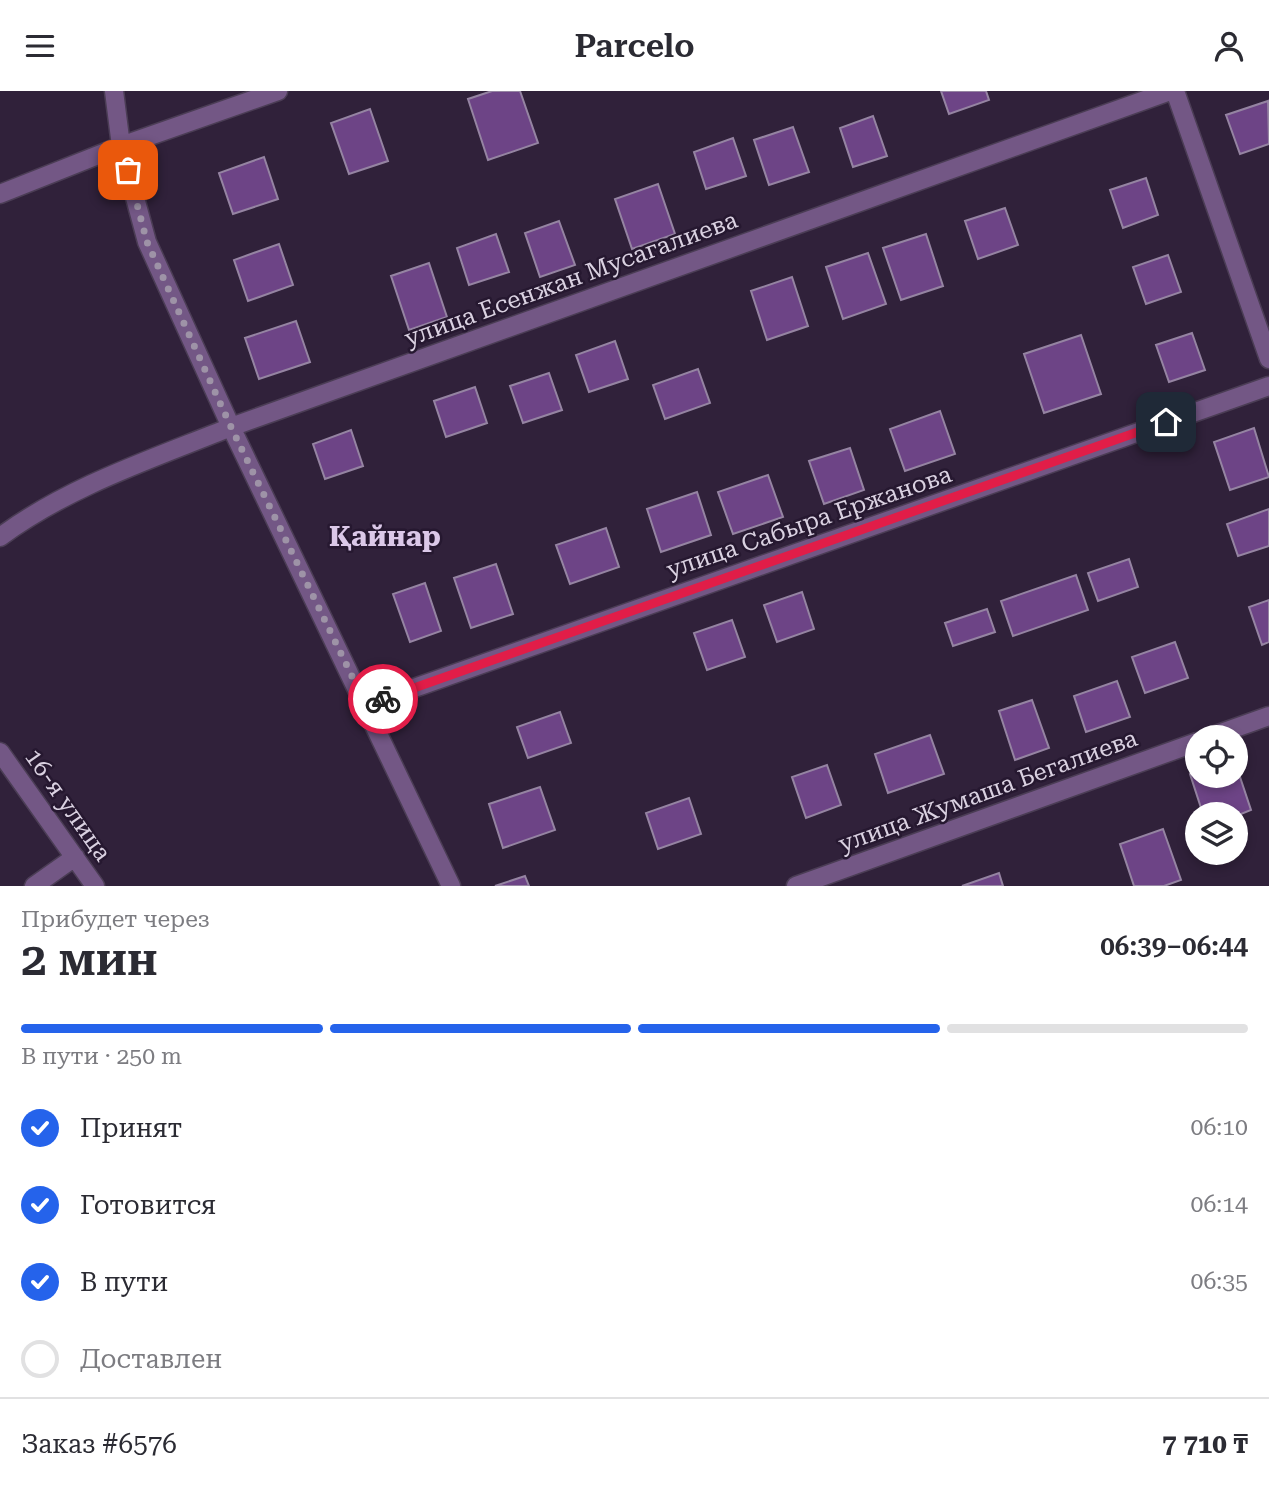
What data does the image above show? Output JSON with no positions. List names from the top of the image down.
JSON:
{
  "streets": {
    "street": [
      "улица Есенжан Мусагалиева",
      "улица Сабыра Ержанова",
      "улица Жумаша Бегалиева",
      "16-я улица"
    ]
  },
  "districts": ["Қайнар"],
  "page": {
    "header": "Parcelo",
    "heading": ["2 мин", "Прибудет через", "06:39–06:44"],
    "panel": ["Заказ #6576", "7 710 ₸"],
    "bar": "В пути · 250 m",
    "list": [
      ["Принят", "06:10"],
      ["Готовится", "06:14"],
      ["В пути", "06:35"],
      "Доставлен"
    ]
  }
}
